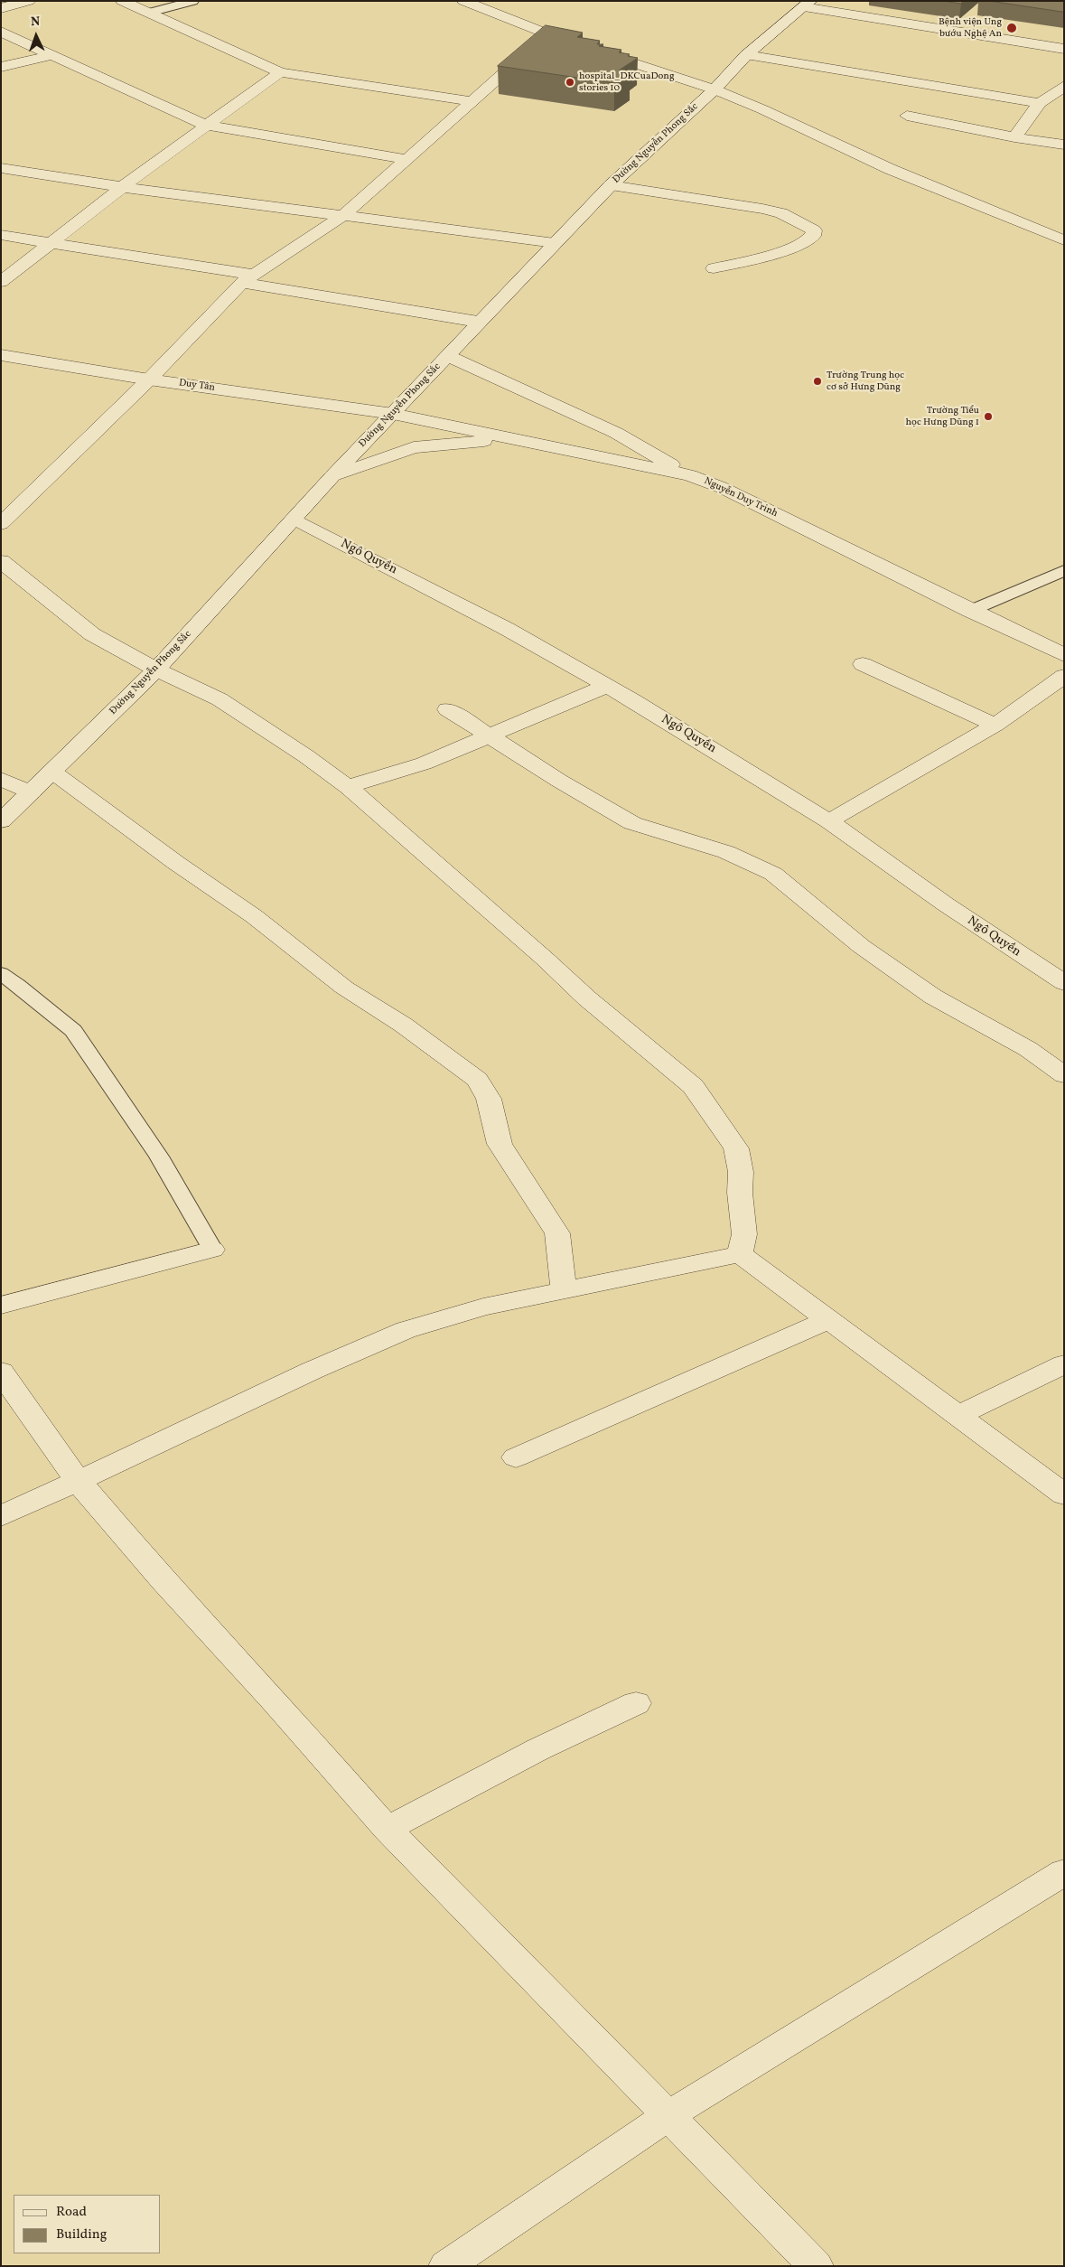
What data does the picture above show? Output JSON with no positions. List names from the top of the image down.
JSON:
{
  "streets": {
    "street": [
      "Đường Nguyễn Phong Sắc",
      "Duy Tân",
      "Nguyễn Duy Trinh",
      "Ngô Quyền"
    ]
  },
  "crossings": [
    ["Đường Nguyễn Phong Sắc", "Duy Tân"],
    ["Đường Nguyễn Phong Sắc", "Nguyễn Duy Trinh"],
    ["Đường Nguyễn Phong Sắc", "Ngô Quyền"],
    ["Duy Tân", "Nguyễn Duy Trinh"]
  ],
  "places": [
    "Bệnh viện Ung bướu Nghệ An",
    "hospital_DKCuaDong stories 10",
    "Trường Trung học cơ sở Hưng Dũng",
    "Trường Tiểu học Hưng Dũng 1"
  ],
  "legend": ["Road", "Building"],
  "north": "top"
}
